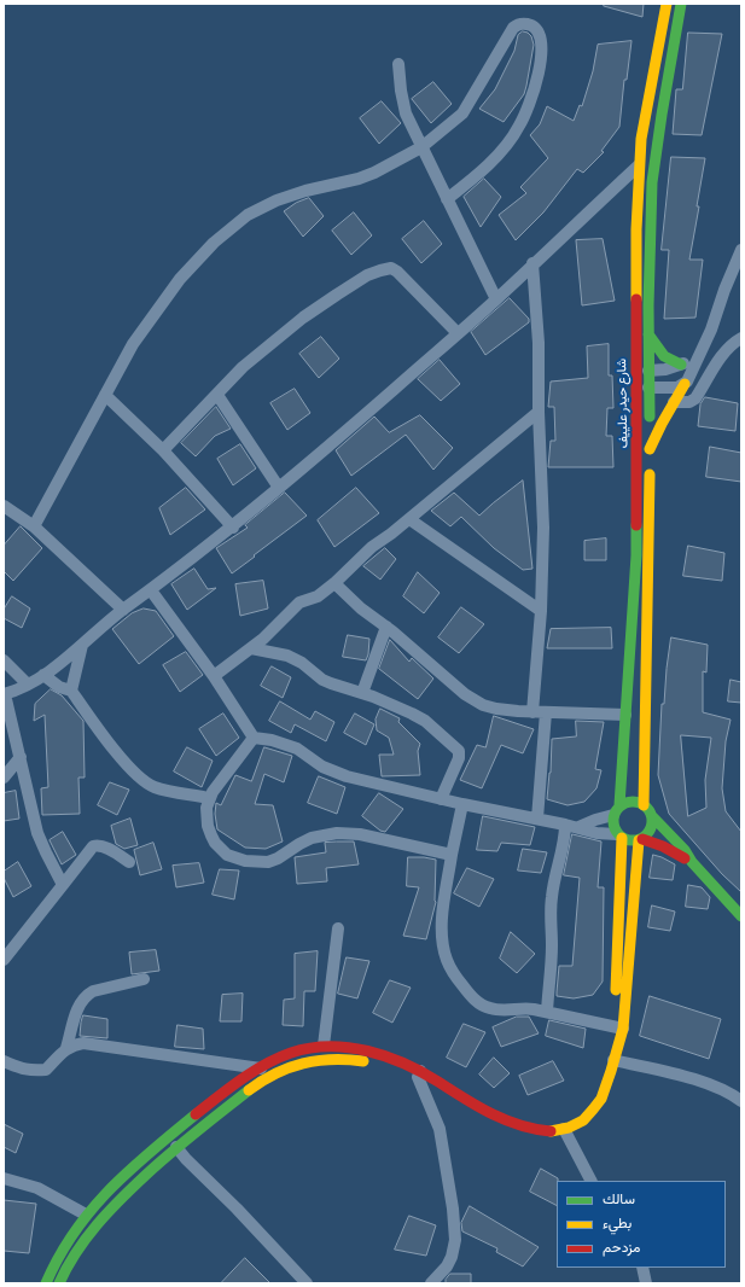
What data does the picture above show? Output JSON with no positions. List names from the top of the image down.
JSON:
{
  "streets": {
    "main road": ["شارع حيدر علييف"]
  },
  "legend": ["سالك", "بطيء", "مزدحم"]
}
